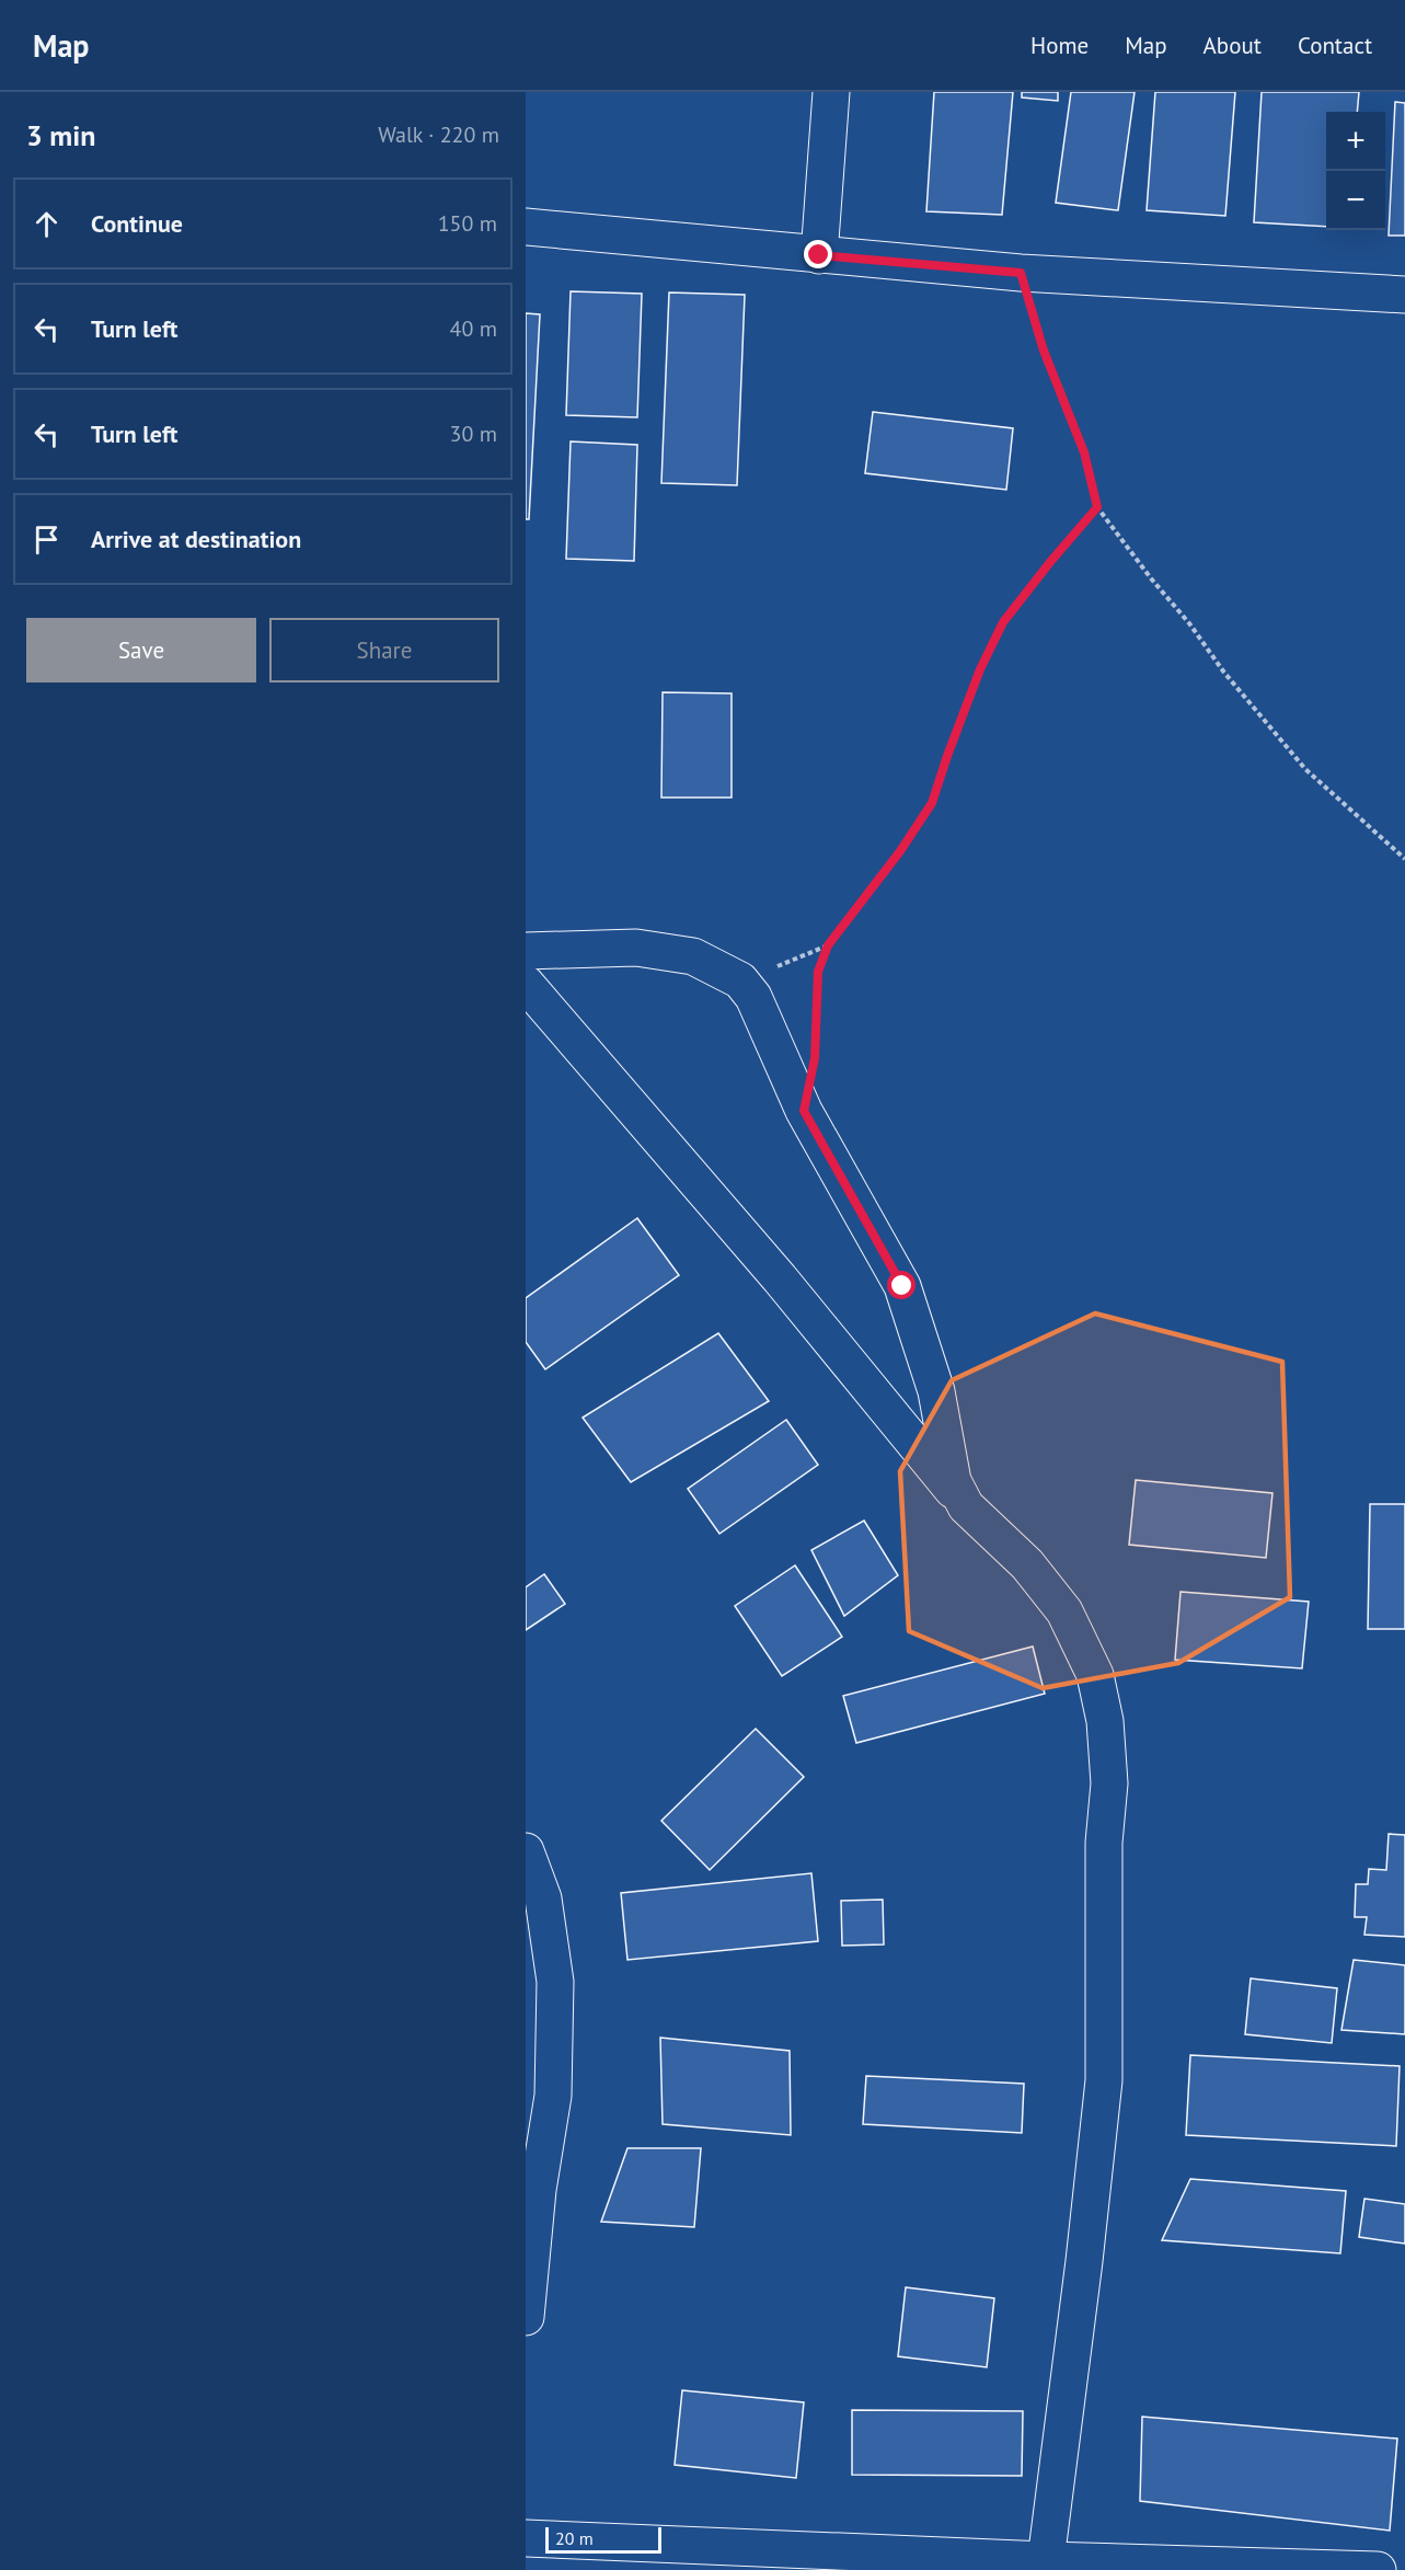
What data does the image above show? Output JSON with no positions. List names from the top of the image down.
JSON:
{
  "scale_bar": "20 m",
  "page": {
    "header": "Map",
    "nav": [
      "Home",
      "Map",
      "About",
      "Contact"
    ],
    "heading": ["3 min", "Walk · 220 m"],
    "map_buttons": ["+", "−"],
    "list": [
      ["Continue", "150 m"],
      ["Turn left", "40 m"],
      ["Turn left", "30 m"],
      "Arrive at destination"
    ],
    "buttons": ["Save", "Share"],
    "scale": "20 m"
  }
}
